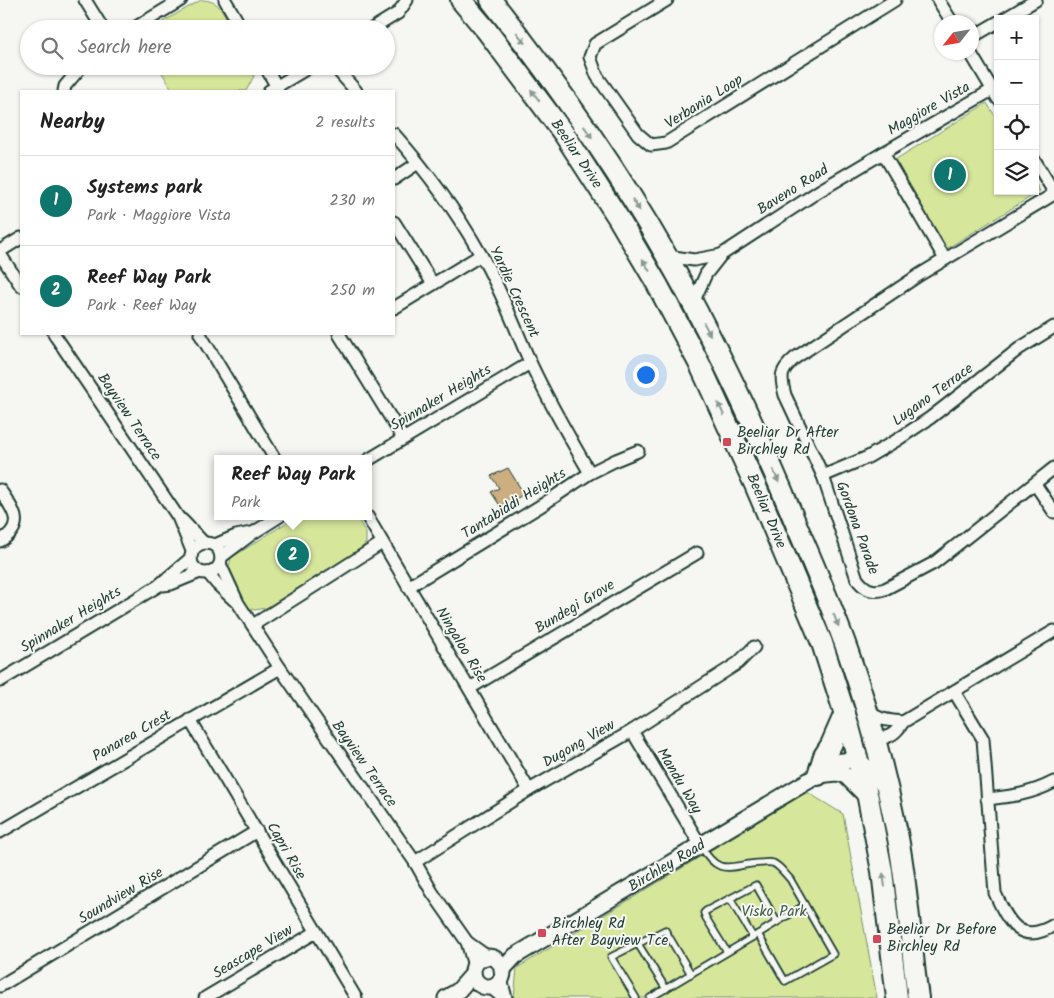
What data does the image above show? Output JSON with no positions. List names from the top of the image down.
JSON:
{
  "streets": {
    "highway": ["Beeliar Drive"],
    "street": [
      "Verbania Loop",
      "Maggiore Vista",
      "Baveno Road",
      "Yardie Crescent",
      "Lugano Terrace",
      "Spinnaker Heights",
      "Bayview Terrace",
      "Tantabiddi Heights",
      "Gordona Parade",
      "Bundegi Grove",
      "Ningaloo Rise",
      "Panarea Crest",
      "Dugong View",
      "Mandu Way",
      "Capri Rise",
      "Birchley Road",
      "Soundview Rise",
      "Seascape View"
    ]
  },
  "crossings": [
    ["Maggiore Vista", "Baveno Road"],
    ["Maggiore Vista", "Gordona Parade"],
    ["Beeliar Drive", "Baveno Road"],
    ["Beeliar Drive", "Birchley Road"],
    ["Yardie Crescent", "Spinnaker Heights"],
    ["Yardie Crescent", "Tantabiddi Heights"],
    ["Lugano Terrace", "Gordona Parade"],
    ["Spinnaker Heights", "Bayview Terrace"],
    ["Bayview Terrace", "Panarea Crest"],
    ["Bayview Terrace", "Dugong View"],
    ["Bayview Terrace", "Birchley Road"],
    ["Tantabiddi Heights", "Ningaloo Rise"],
    ["Bundegi Grove", "Ningaloo Rise"],
    ["Ningaloo Rise", "Dugong View"],
    ["Panarea Crest", "Capri Rise"],
    ["Dugong View", "Mandu Way"],
    ["Mandu Way", "Birchley Road"],
    ["Capri Rise", "Soundview Rise"],
    ["Capri Rise", "Seascape View"]
  ],
  "parks": ["Visko Park"],
  "places": {
    "transit": ["Beeliar Dr After Birchley Rd", "Birchley Rd After Bayview Tce", "Beeliar Dr Before Birchley Rd"]
  },
  "north": "bottom left",
  "page": {
    "map_buttons": ["+", "−"],
    "search": "Search here",
    "heading": ["Nearby", "2 results"],
    "list": [
      {
        "mark": "1",
        "name": "Systems park",
        "note": "Park · Maggiore Vista",
        "value": "230 m"
      },
      {
        "mark": "2",
        "name": "Reef Way Park",
        "note": "Park · Reef Way",
        "value": "250 m"
      }
    ],
    "pins": ["1", "2"],
    "popup": ["Reef Way Park", "Park"]
  }
}
